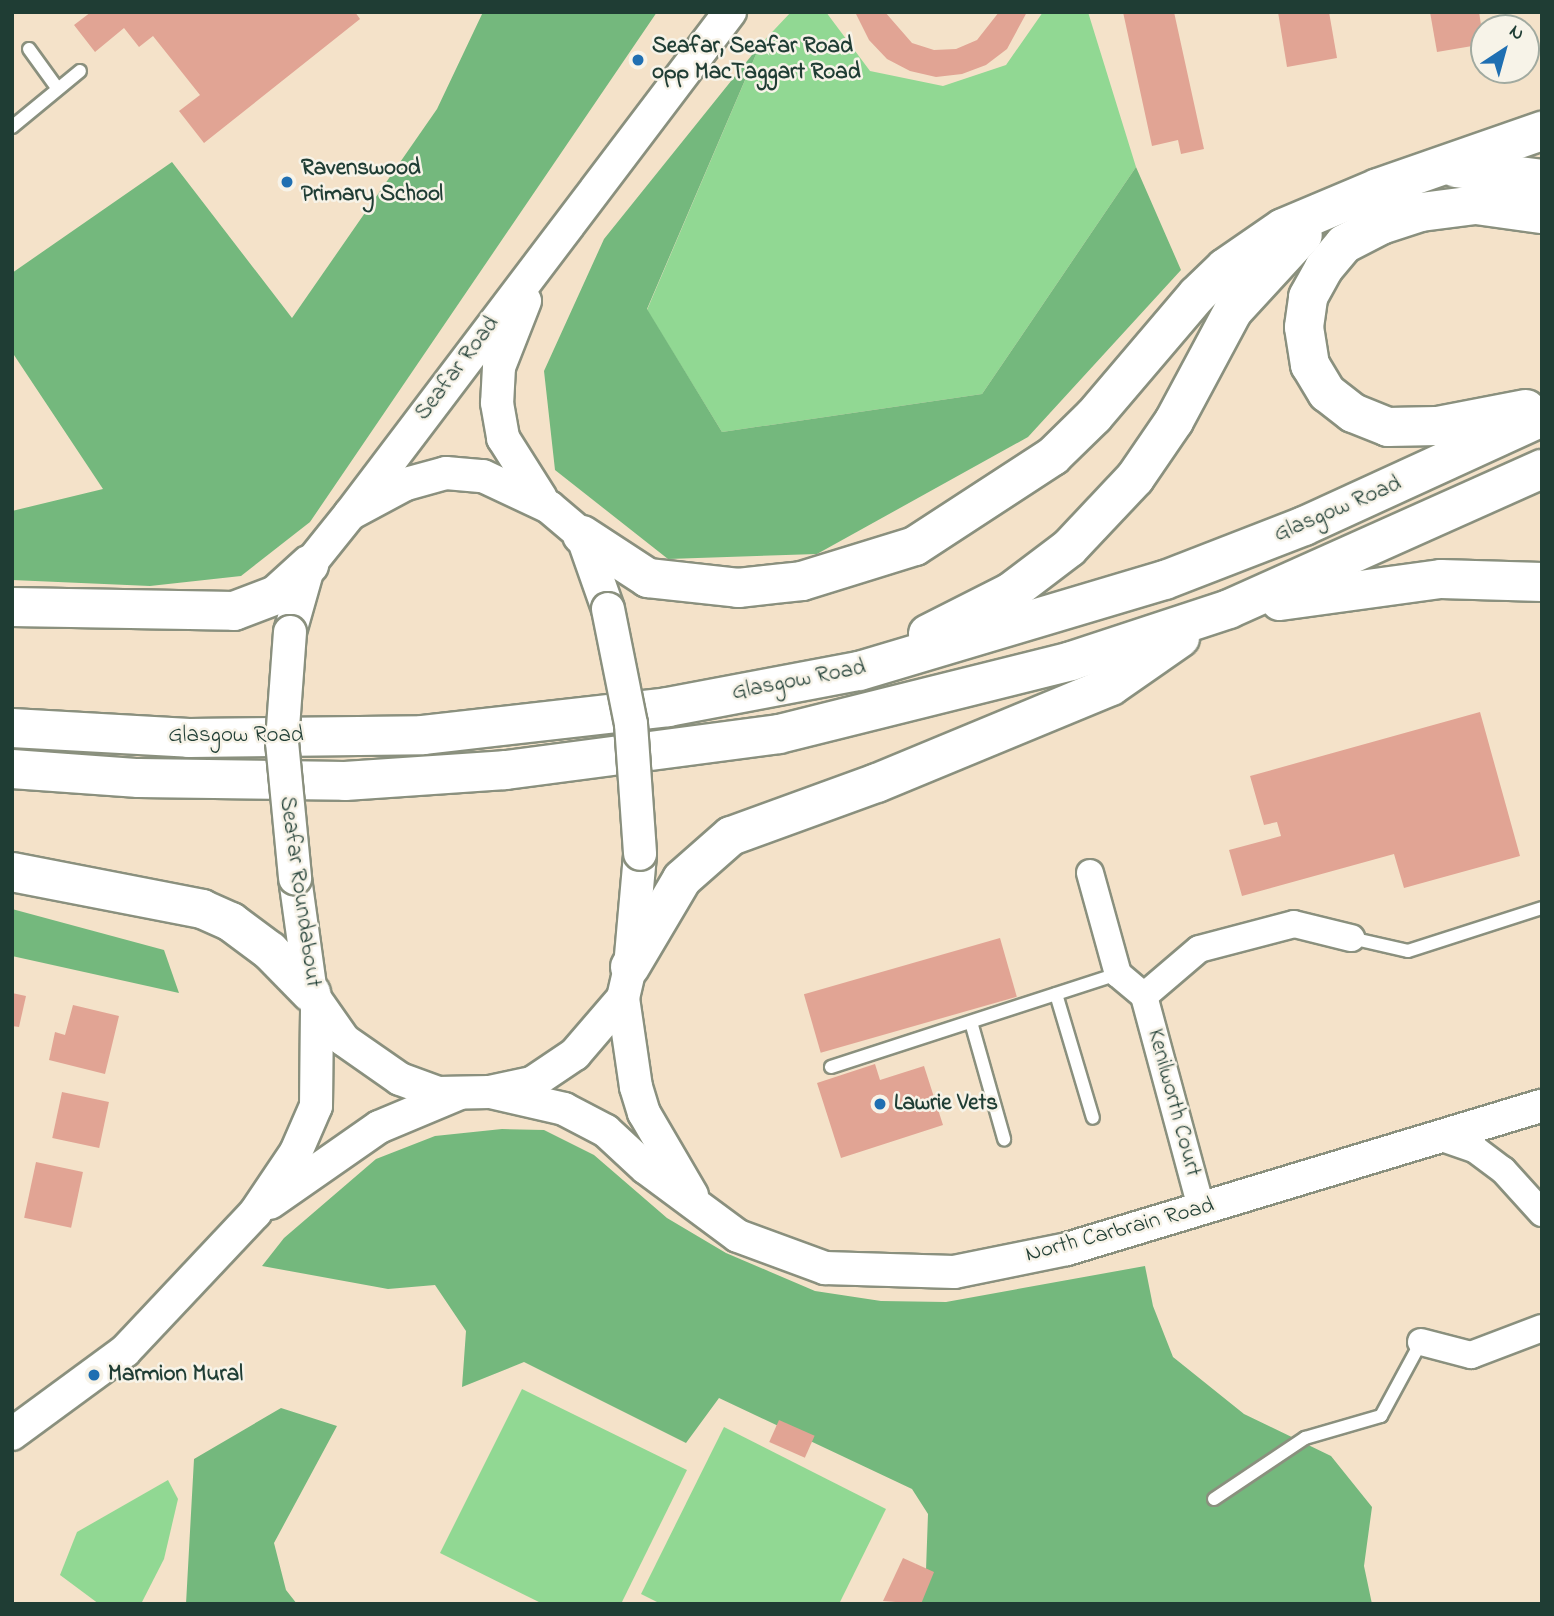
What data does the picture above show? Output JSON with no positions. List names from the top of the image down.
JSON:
{
  "streets": {
    "main road": ["Glasgow Road"],
    "street": [
      "Seafar Road",
      "Seafar Roundabout",
      "Kenilworth Court",
      "North Carbrain Road"
    ]
  },
  "crossings": [
    ["Seafar Road", "Seafar Roundabout"],
    ["Seafar Roundabout", "North Carbrain Road"],
    ["Kenilworth Court", "North Carbrain Road"]
  ],
  "places": [
    "Seafar, Seafar Road opp MacTaggart Road",
    "Ravenswood Primary School",
    "Lawrie Vets",
    "Marmion Mural"
  ],
  "north": "top right"
}
